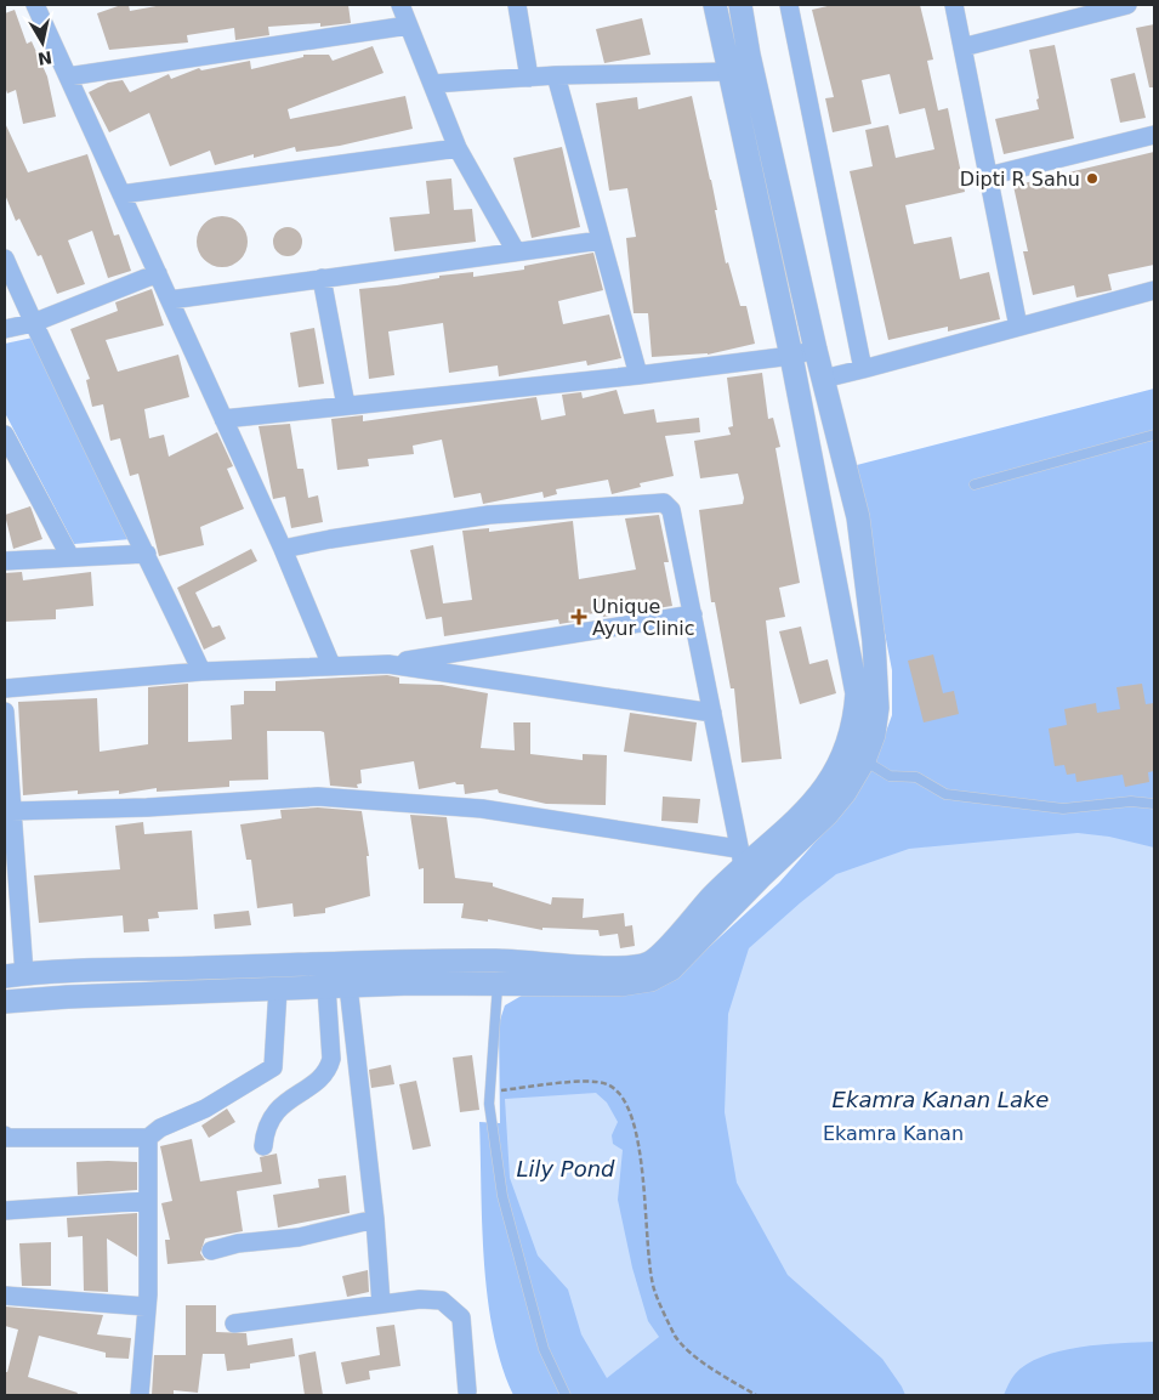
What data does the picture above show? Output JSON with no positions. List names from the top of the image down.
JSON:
{
  "water": ["Ekamra Kanan Lake", "Lily Pond"],
  "parks": ["Ekamra Kanan"],
  "places": {
    "other": ["Dipti R Sahu"],
    "health": ["Unique Ayur Clinic"]
  },
  "north": "bottom"
}
